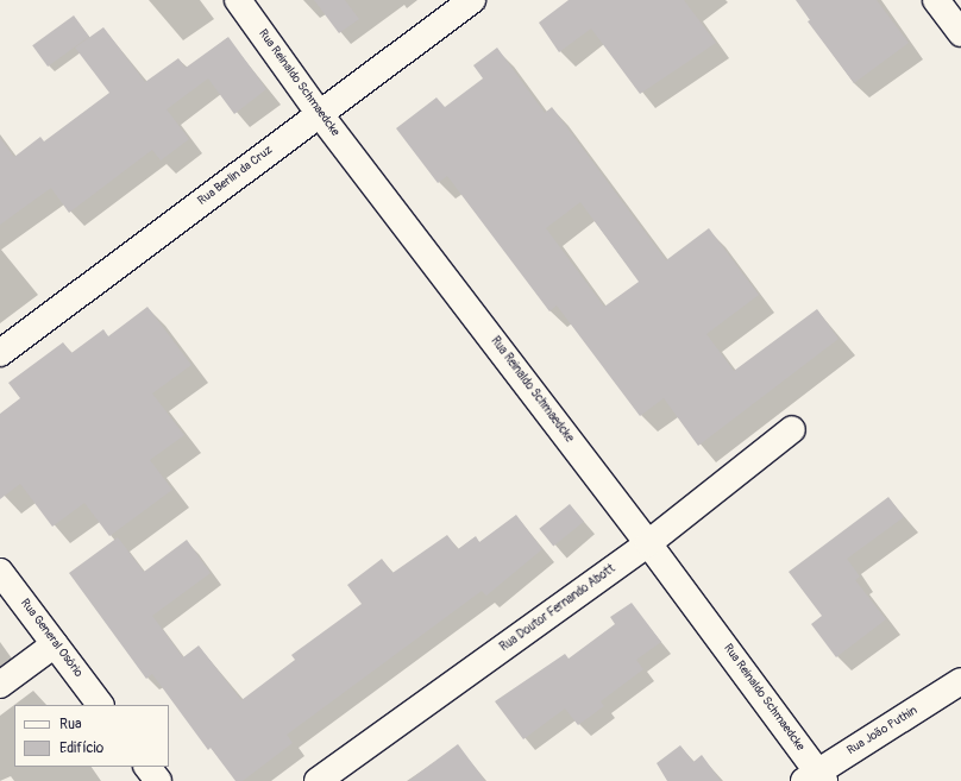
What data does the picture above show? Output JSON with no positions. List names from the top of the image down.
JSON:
{
  "streets": {
    "street": [
      "Rua Reinaldo Schmaedcke",
      "Rua Berlin da Cruz",
      "Rua Doutor Fernando Abott",
      "Rua General Osório",
      "Rua João Puthin"
    ]
  },
  "crossings": [
    ["Rua Reinaldo Schmaedcke", "Rua Berlin da Cruz"],
    ["Rua Reinaldo Schmaedcke", "Rua Doutor Fernando Abott"],
    ["Rua Reinaldo Schmaedcke", "Rua João Puthin"]
  ],
  "legend": ["Rua", "Edifício"]
}
